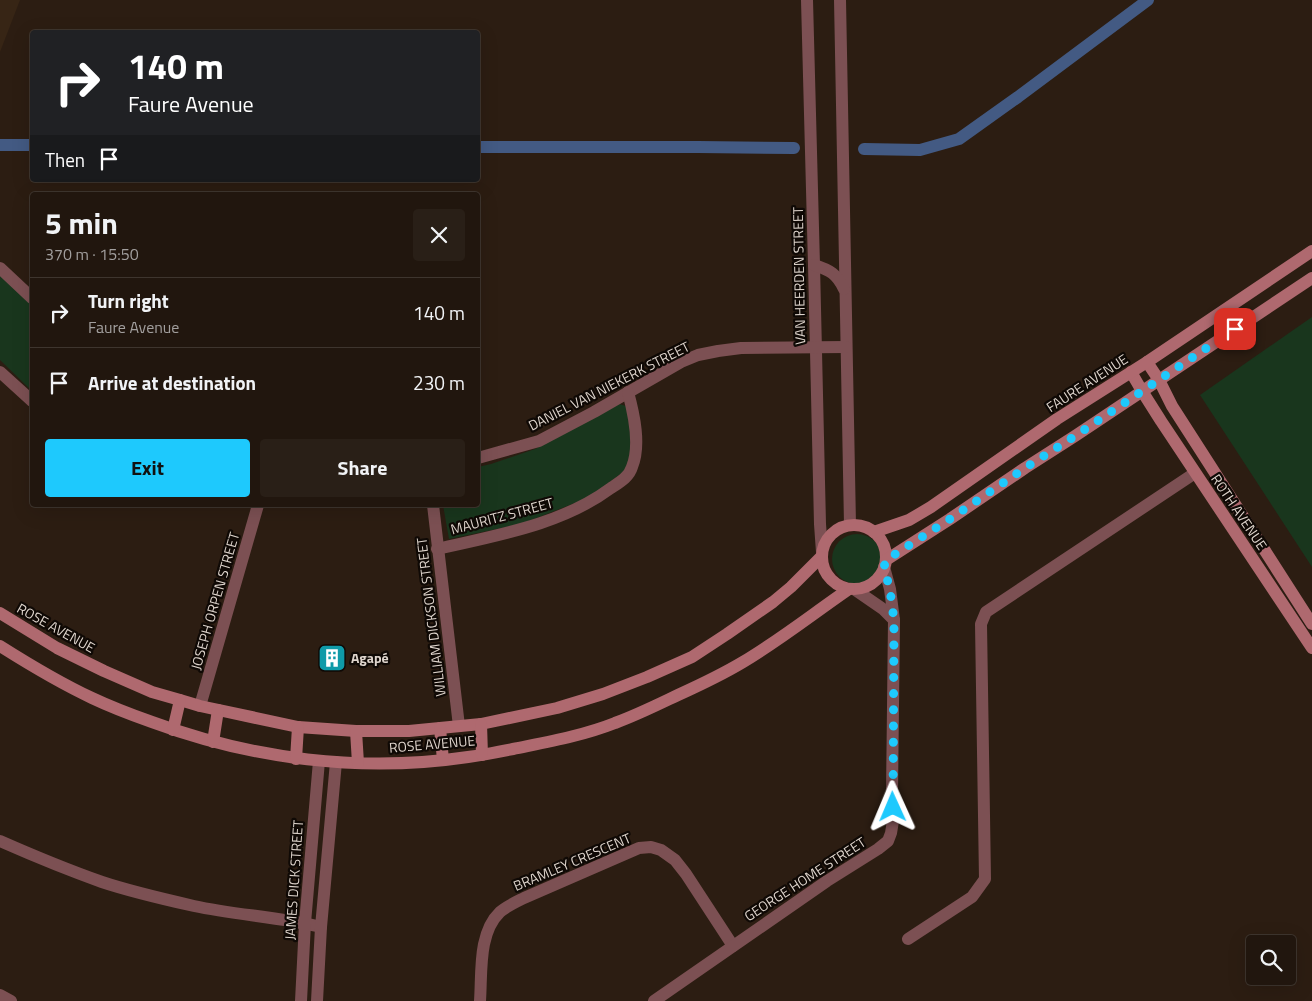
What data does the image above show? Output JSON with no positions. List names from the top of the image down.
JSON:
{
  "streets": {
    "street": [
      "VAN HEERDEN STREET",
      "FAURE AVENUE",
      "DANIEL VAN NIEKERK STREET",
      "ROTH AVENUE",
      "MAURITZ STREET",
      "JOSEPH ORPEN STREET",
      "WILLIAM DICKSON STREET",
      "ROSE AVENUE",
      "BRAMLEY CRESCENT",
      "GEORGE HOME STREET",
      "JAMES DICK STREET"
    ]
  },
  "crossings": [
    ["VAN HEERDEN STREET", "FAURE AVENUE"],
    ["VAN HEERDEN STREET", "DANIEL VAN NIEKERK STREET"],
    ["VAN HEERDEN STREET", "ROSE AVENUE"],
    ["VAN HEERDEN STREET", "GEORGE HOME STREET"],
    ["FAURE AVENUE", "ROTH AVENUE"],
    ["FAURE AVENUE", "ROSE AVENUE"],
    ["FAURE AVENUE", "GEORGE HOME STREET"],
    ["DANIEL VAN NIEKERK STREET", "MAURITZ STREET"],
    ["MAURITZ STREET", "WILLIAM DICKSON STREET"],
    ["JOSEPH ORPEN STREET", "ROSE AVENUE"],
    ["WILLIAM DICKSON STREET", "ROSE AVENUE"],
    ["ROSE AVENUE", "GEORGE HOME STREET"],
    ["ROSE AVENUE", "JAMES DICK STREET"],
    ["BRAMLEY CRESCENT", "GEORGE HOME STREET"]
  ],
  "places": {
    "building": ["Agapé"]
  },
  "page": {
    "turn": ["140 m", "Faure Avenue"],
    "then": "Then",
    "heading": ["5 min", "370 m · 15:50"],
    "list": [
      {
        "name": "Turn right",
        "note": "Faure Avenue",
        "value": "140 m"
      },
      {
        "name": "Arrive at destination",
        "value": "230 m"
      }
    ],
    "buttons": ["Exit", "Share"]
  }
}
